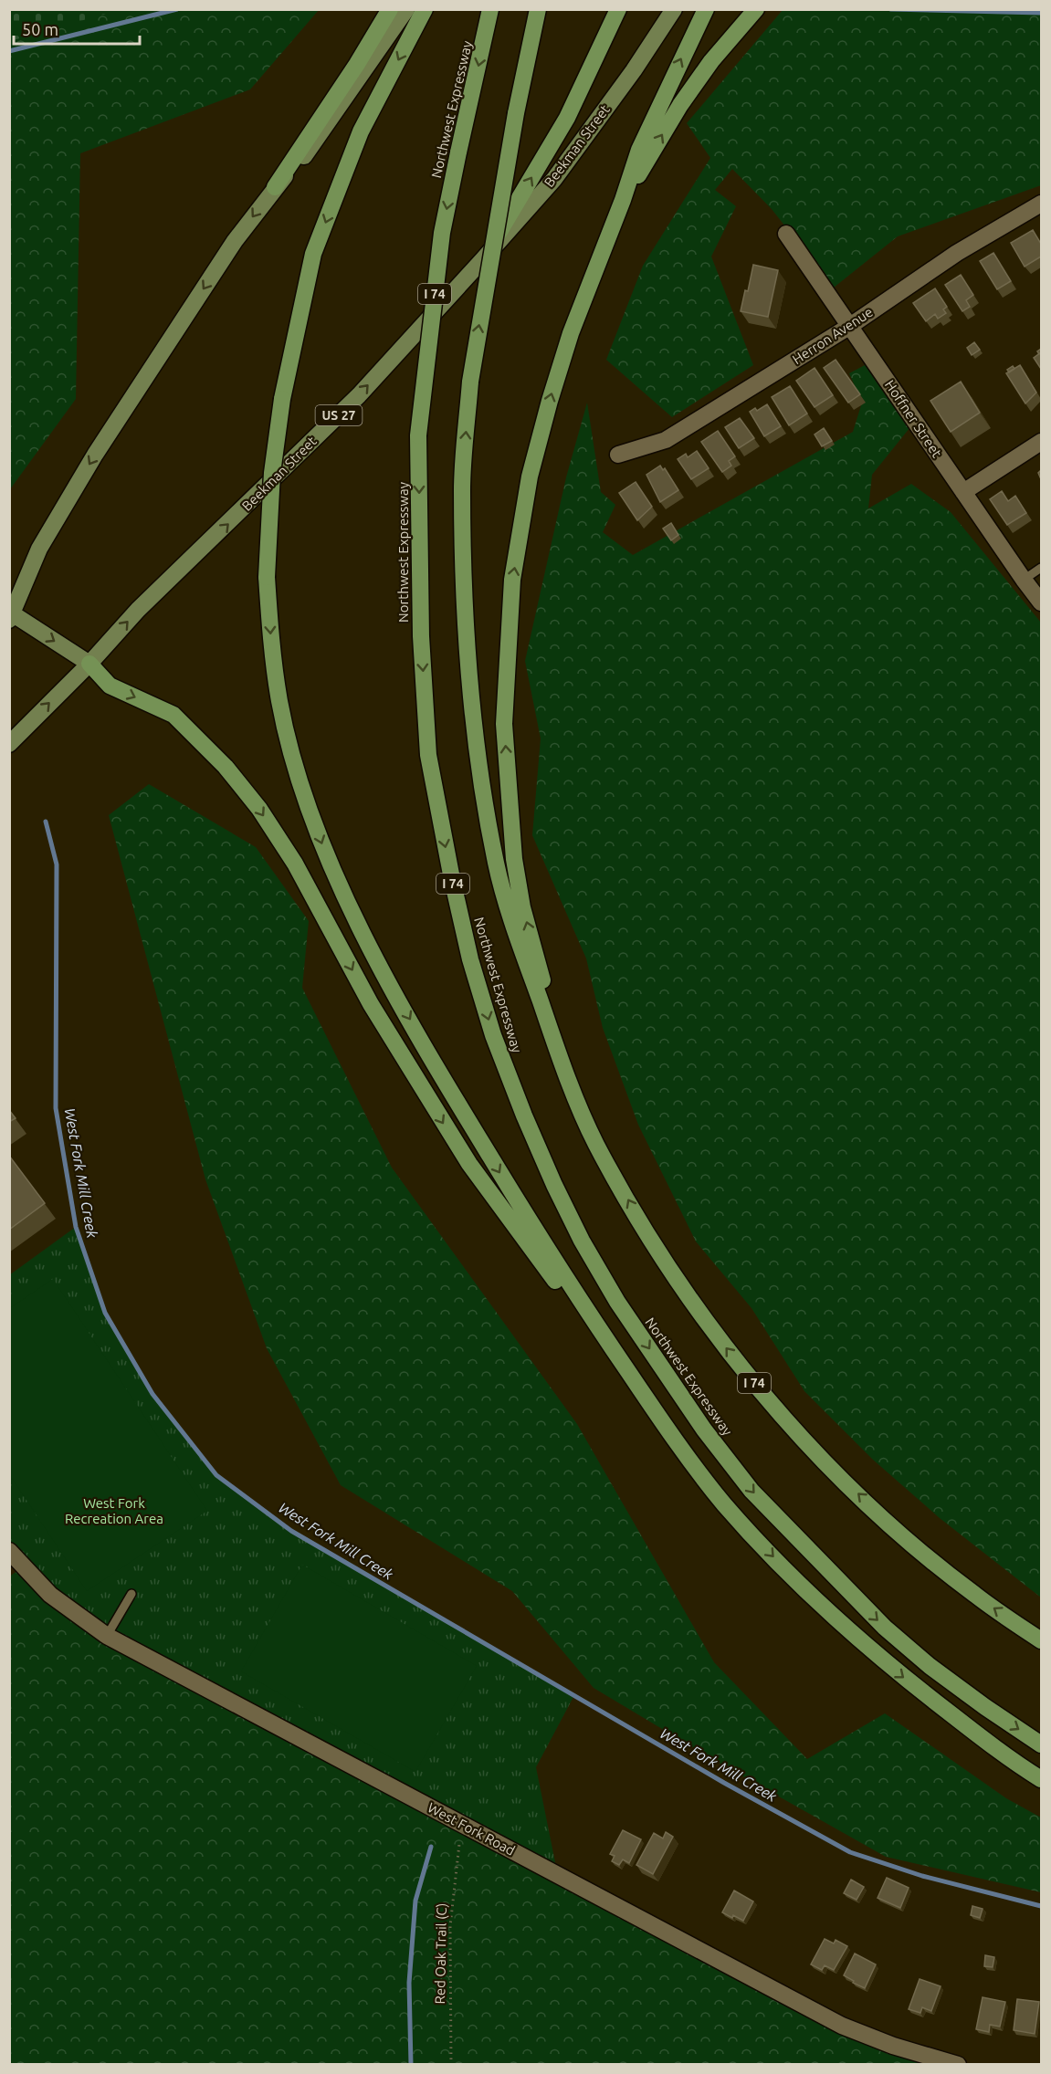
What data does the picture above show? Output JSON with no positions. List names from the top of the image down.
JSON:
{
  "streets": {
    "highway": ["Northwest Expressway", "I 74", "US 27"],
    "main road": ["Beekman Street"],
    "street": ["Herron Avenue", "Hoffner Street", "West Fork Road"],
    "path": ["Red Oak Trail (C)"]
  },
  "crossings": [
    ["Beekman Street", "US 27"],
    ["Herron Avenue", "Hoffner Street"]
  ],
  "water": ["West Fork Mill Creek"],
  "parks": ["West Fork Recreation Area"],
  "scale_bar": "50 m"
}
